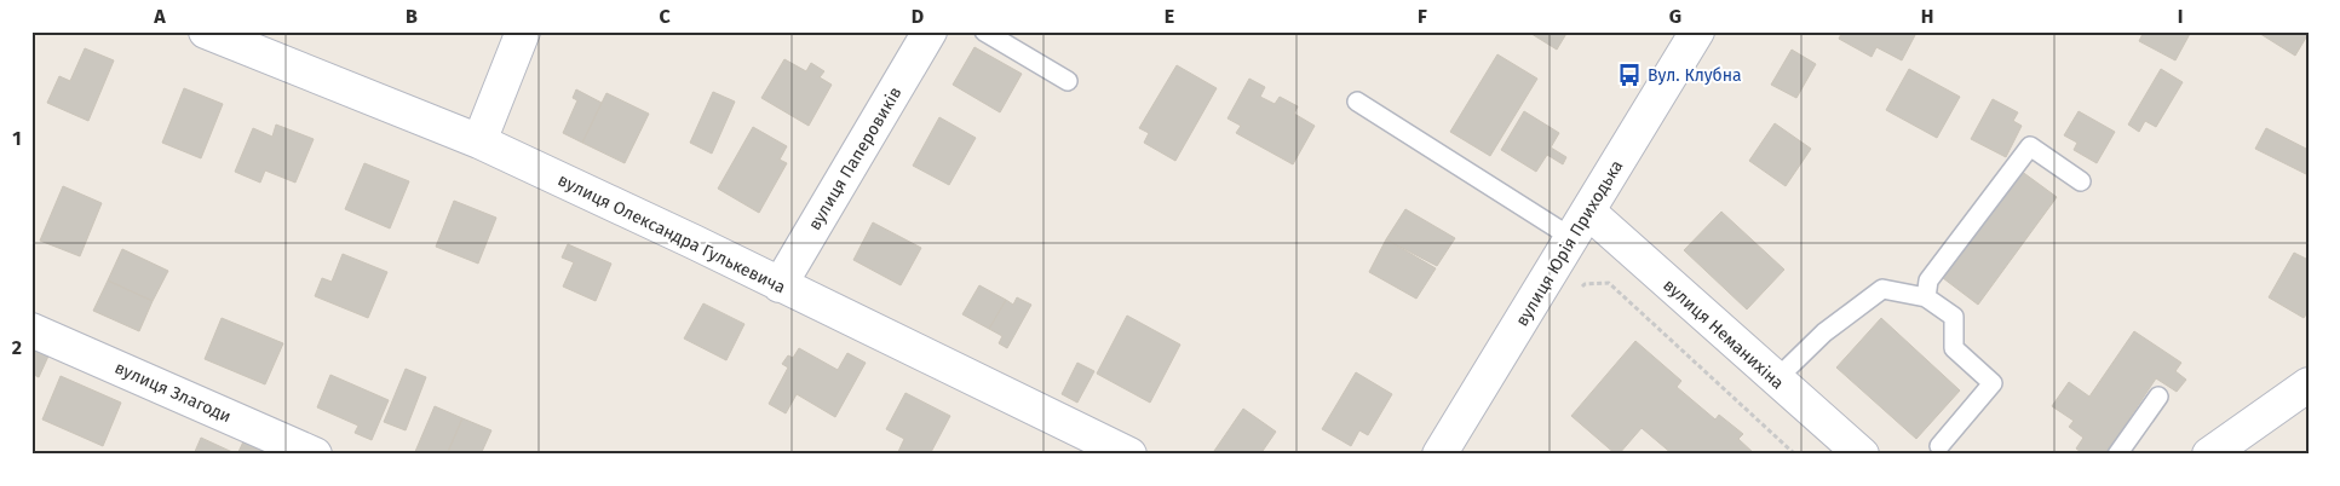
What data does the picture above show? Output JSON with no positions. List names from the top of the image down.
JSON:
{
  "streets": {
    "street": [
      "вулиця Паперовиків",
      "вулиця Олександра Гулькевича",
      "вулиця Юрія Приходька",
      "вулиця Неманихіна",
      "вулиця Злагоди"
    ]
  },
  "crossings": [
    ["вулиця Паперовиків", "вулиця Олександра Гулькевича"],
    ["вулиця Юрія Приходька", "вулиця Неманихіна"]
  ],
  "places": {
    "bus stop": ["Вул. Клубна"]
  },
  "grid": {
    "columns": [
      "A",
      "B",
      "C",
      "D",
      "E",
      "F",
      "G",
      "H",
      "I"
    ],
    "rows": ["1", "2"]
  }
}
